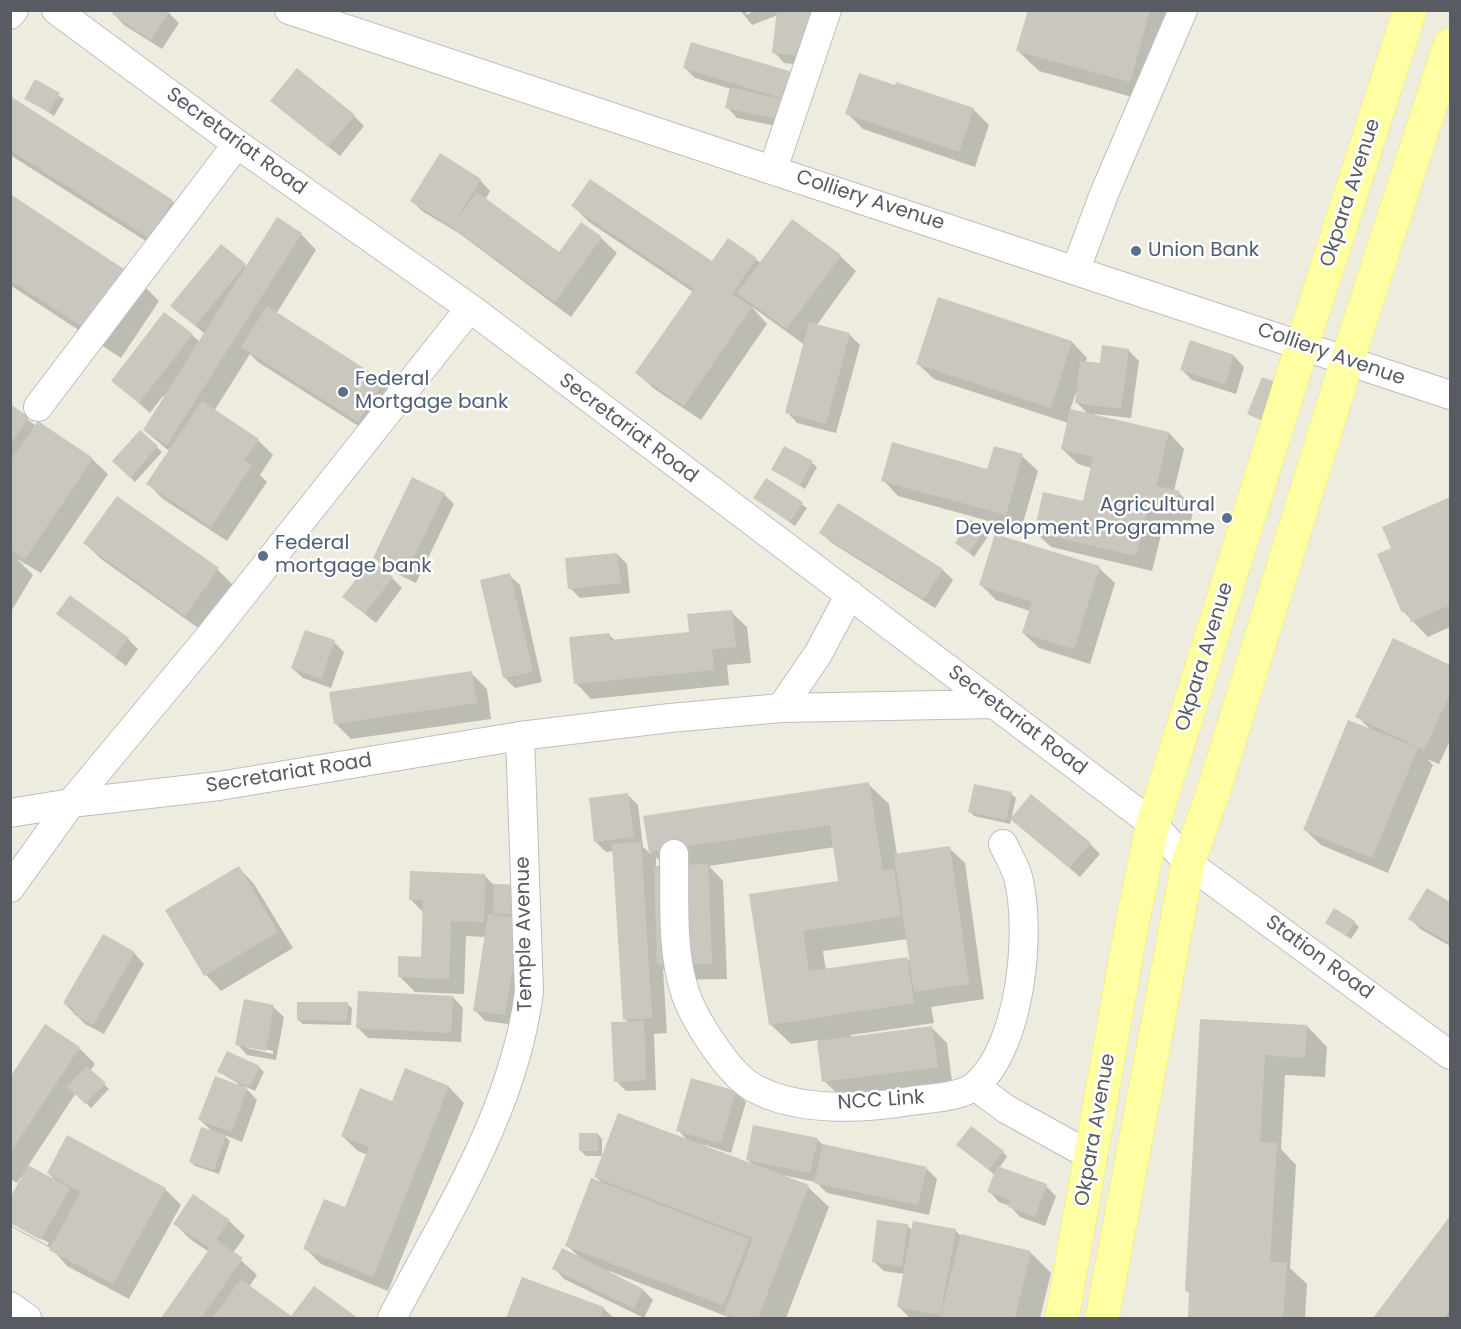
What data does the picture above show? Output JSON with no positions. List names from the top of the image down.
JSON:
{
  "streets": {
    "main road": ["Okpara Avenue"],
    "street": [
      "Secretariat Road",
      "Colliery Avenue",
      "Temple Avenue",
      "Station Road",
      "NCC Link"
    ]
  },
  "crossings": [
    ["Secretariat Road", "Okpara Avenue"],
    ["Secretariat Road", "Temple Avenue"],
    ["Secretariat Road", "Station Road"],
    ["Okpara Avenue", "Colliery Avenue"],
    ["Okpara Avenue", "Station Road"]
  ],
  "places": [
    "Union Bank",
    "Federal Mortgage bank",
    "Agricultural Development Programme",
    "Federal mortgage bank"
  ]
}
